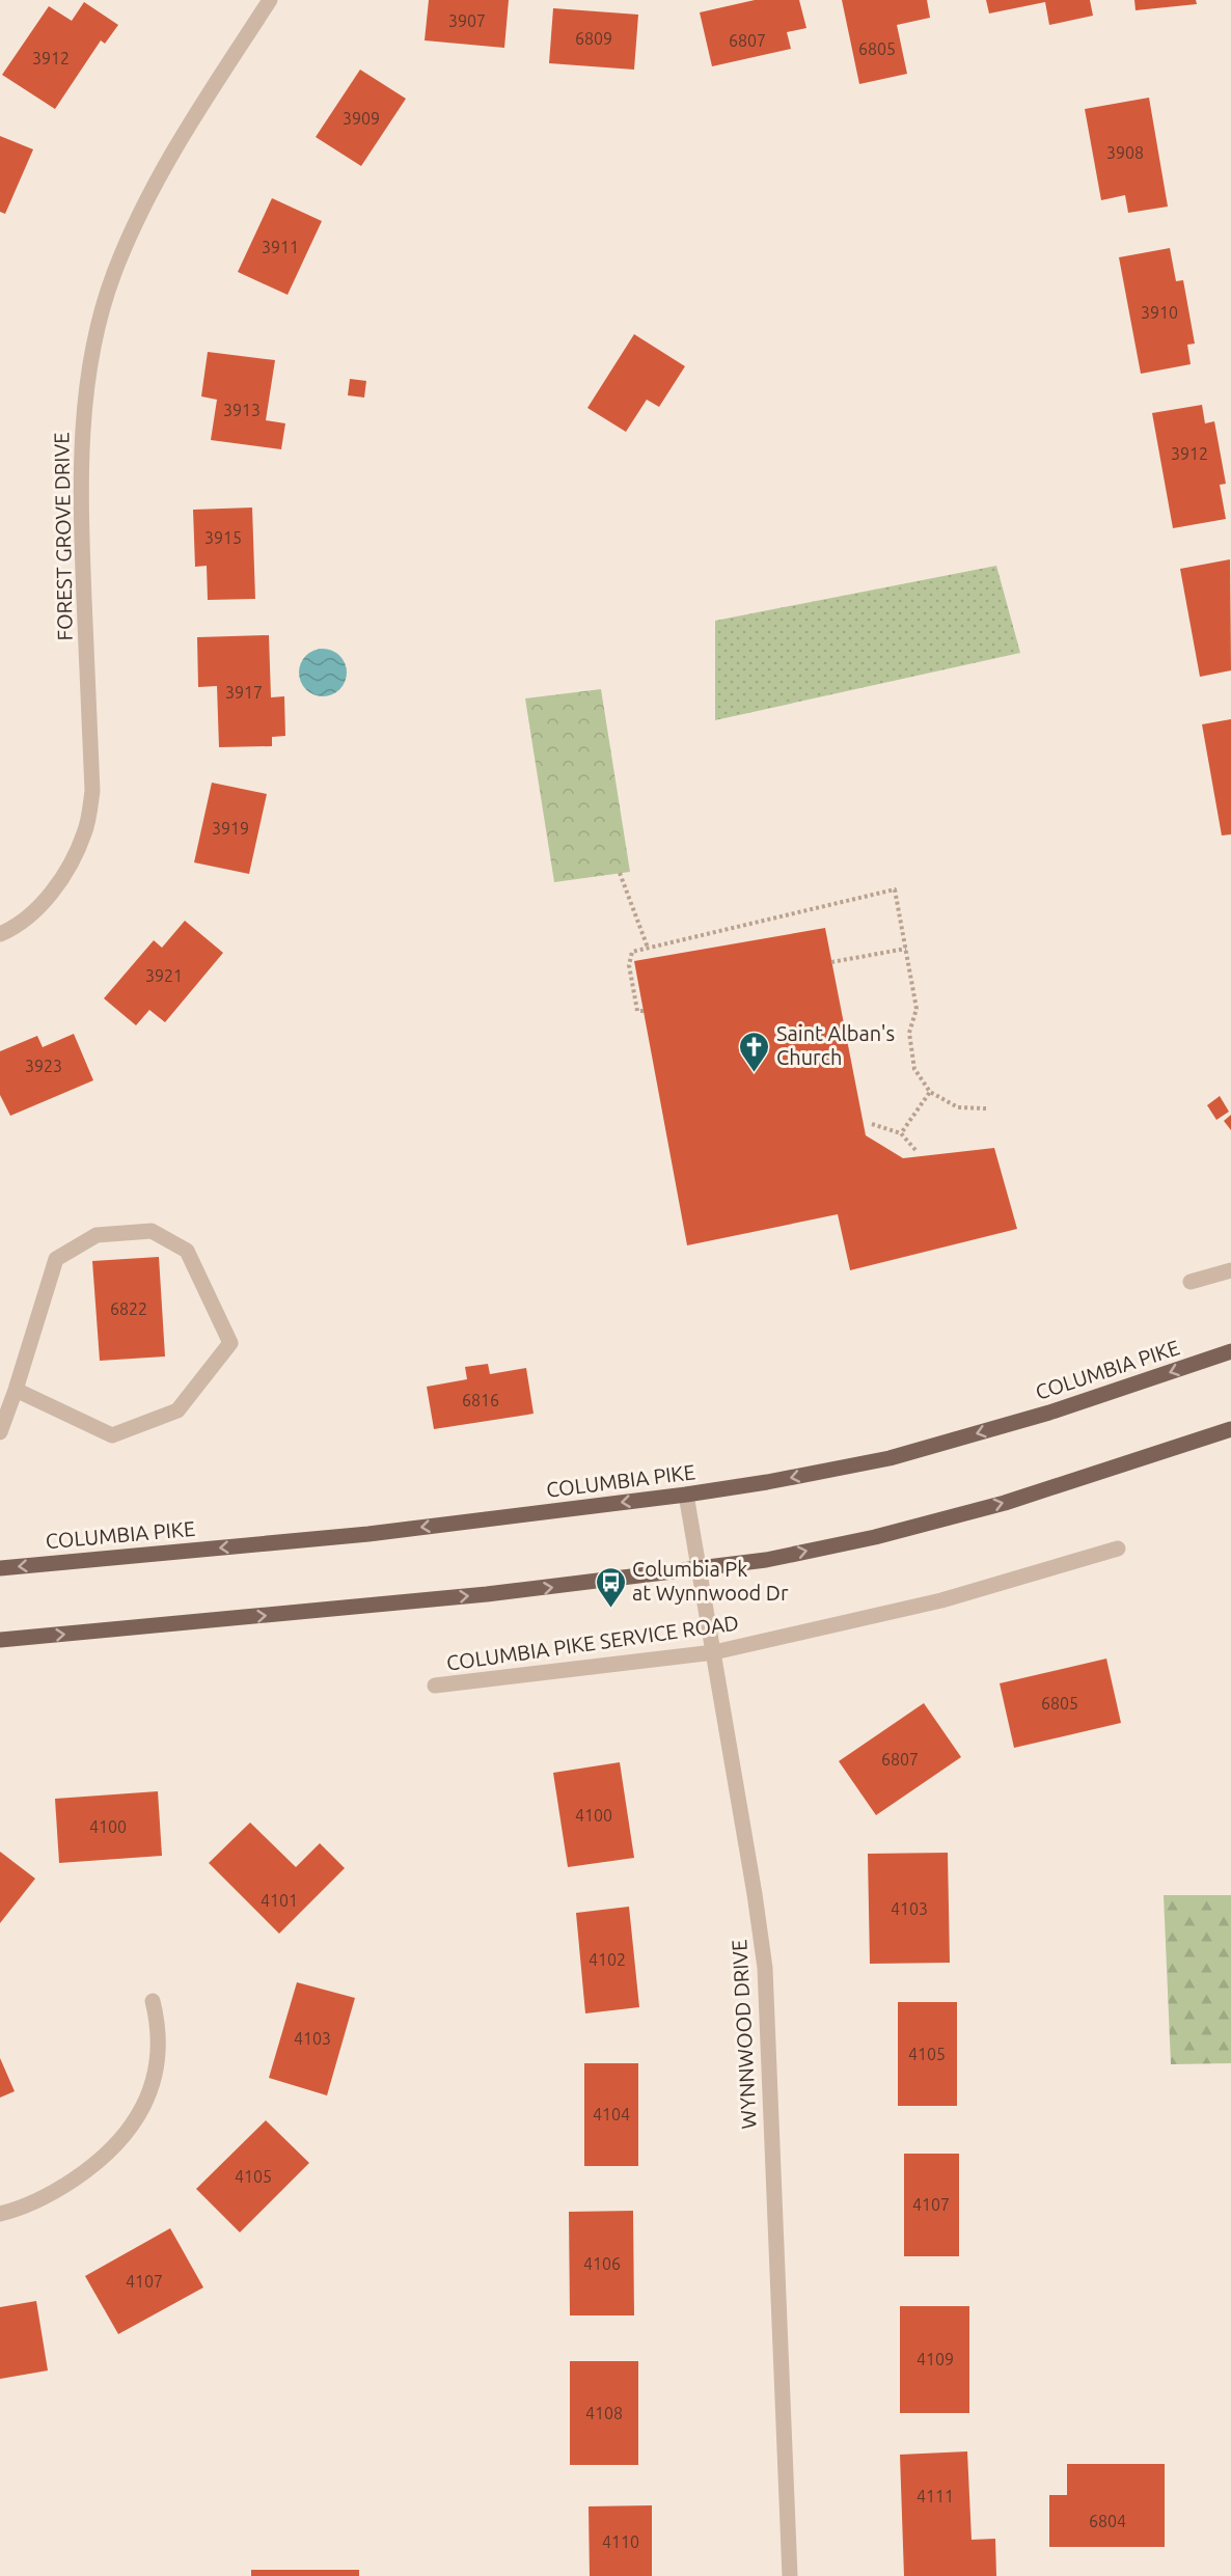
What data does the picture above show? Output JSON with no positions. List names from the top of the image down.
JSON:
{
  "streets": {
    "main road": ["COLUMBIA PIKE"],
    "street": ["FOREST GROVE DRIVE", "COLUMBIA PIKE SERVICE ROAD", "WYNNWOOD DRIVE"]
  },
  "crossings": [
    ["COLUMBIA PIKE", "WYNNWOOD DRIVE"],
    ["COLUMBIA PIKE SERVICE ROAD", "WYNNWOOD DRIVE"]
  ],
  "places": {
    "church": ["Saint Alban's Church"],
    "bus stop": ["Columbia Pk at Wynnwood Dr"]
  },
  "house_numbers": [
    "3907",
    "6809",
    "6807",
    "6805",
    "3912",
    "3909",
    "3908",
    "3911",
    "3910",
    "3913",
    "3912",
    "3915",
    "3917",
    "3919",
    "3921",
    "3923",
    "6822",
    "6816",
    "6805",
    "6807",
    "4100",
    "4100",
    "4101",
    "4103",
    "4102",
    "4103",
    "4105",
    "4104",
    "4105",
    "4107",
    "4106",
    "4107",
    "4109",
    "4108",
    "4111",
    "6804",
    "4110"
  ]
}
